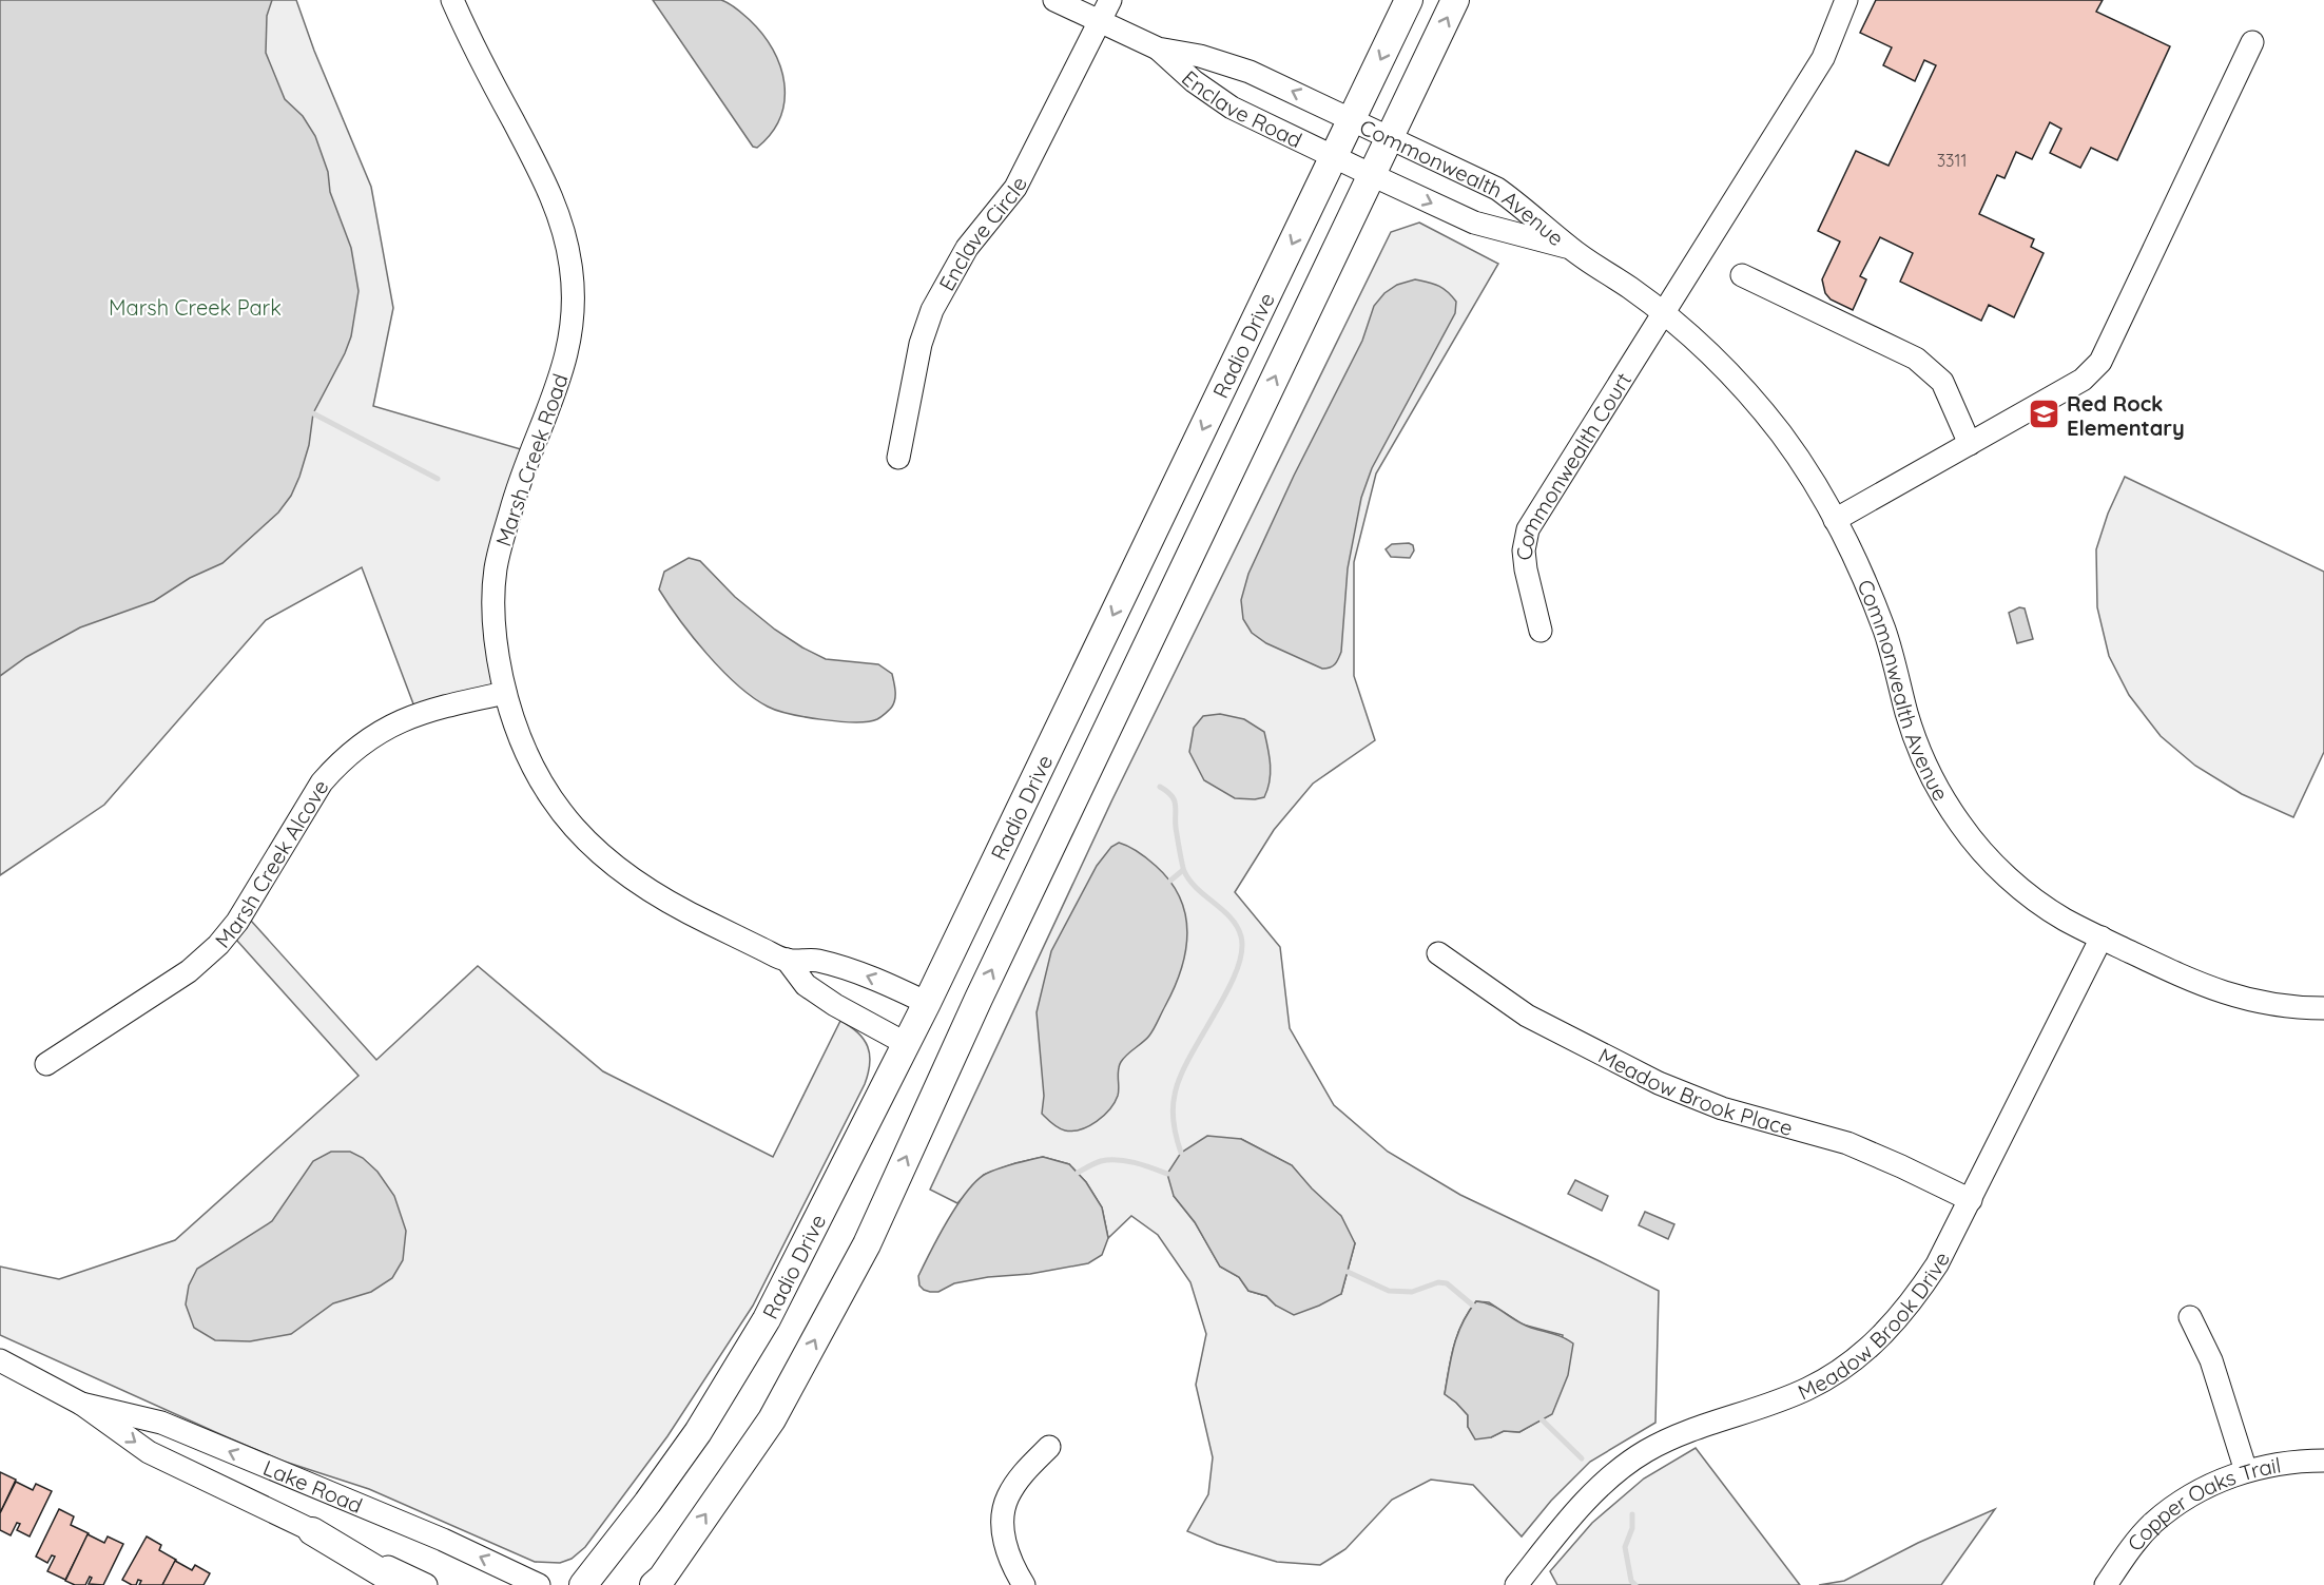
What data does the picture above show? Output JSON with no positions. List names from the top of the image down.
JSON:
{
  "streets": {
    "main road": ["Radio Drive"],
    "street": [
      "Enclave Road",
      "Commonwealth Avenue",
      "Enclave Circle",
      "Marsh Creek Road",
      "Commonwealth Court",
      "Marsh Creek Alcove",
      "Meadow Brook Place",
      "Meadow Brook Drive",
      "Lake Road",
      "Copper Oaks Trail"
    ]
  },
  "crossings": [
    ["Enclave Road", "Commonwealth Avenue"],
    ["Enclave Road", "Enclave Circle"],
    ["Enclave Road", "Radio Drive"],
    ["Commonwealth Avenue", "Radio Drive"],
    ["Commonwealth Avenue", "Commonwealth Court"],
    ["Commonwealth Avenue", "Meadow Brook Drive"],
    ["Radio Drive", "Marsh Creek Road"],
    ["Marsh Creek Road", "Marsh Creek Alcove"],
    ["Meadow Brook Place", "Meadow Brook Drive"]
  ],
  "parks": ["Marsh Creek Park"],
  "places": {
    "school or university": ["Red Rock Elementary"]
  },
  "house_numbers": ["3311"]
}
